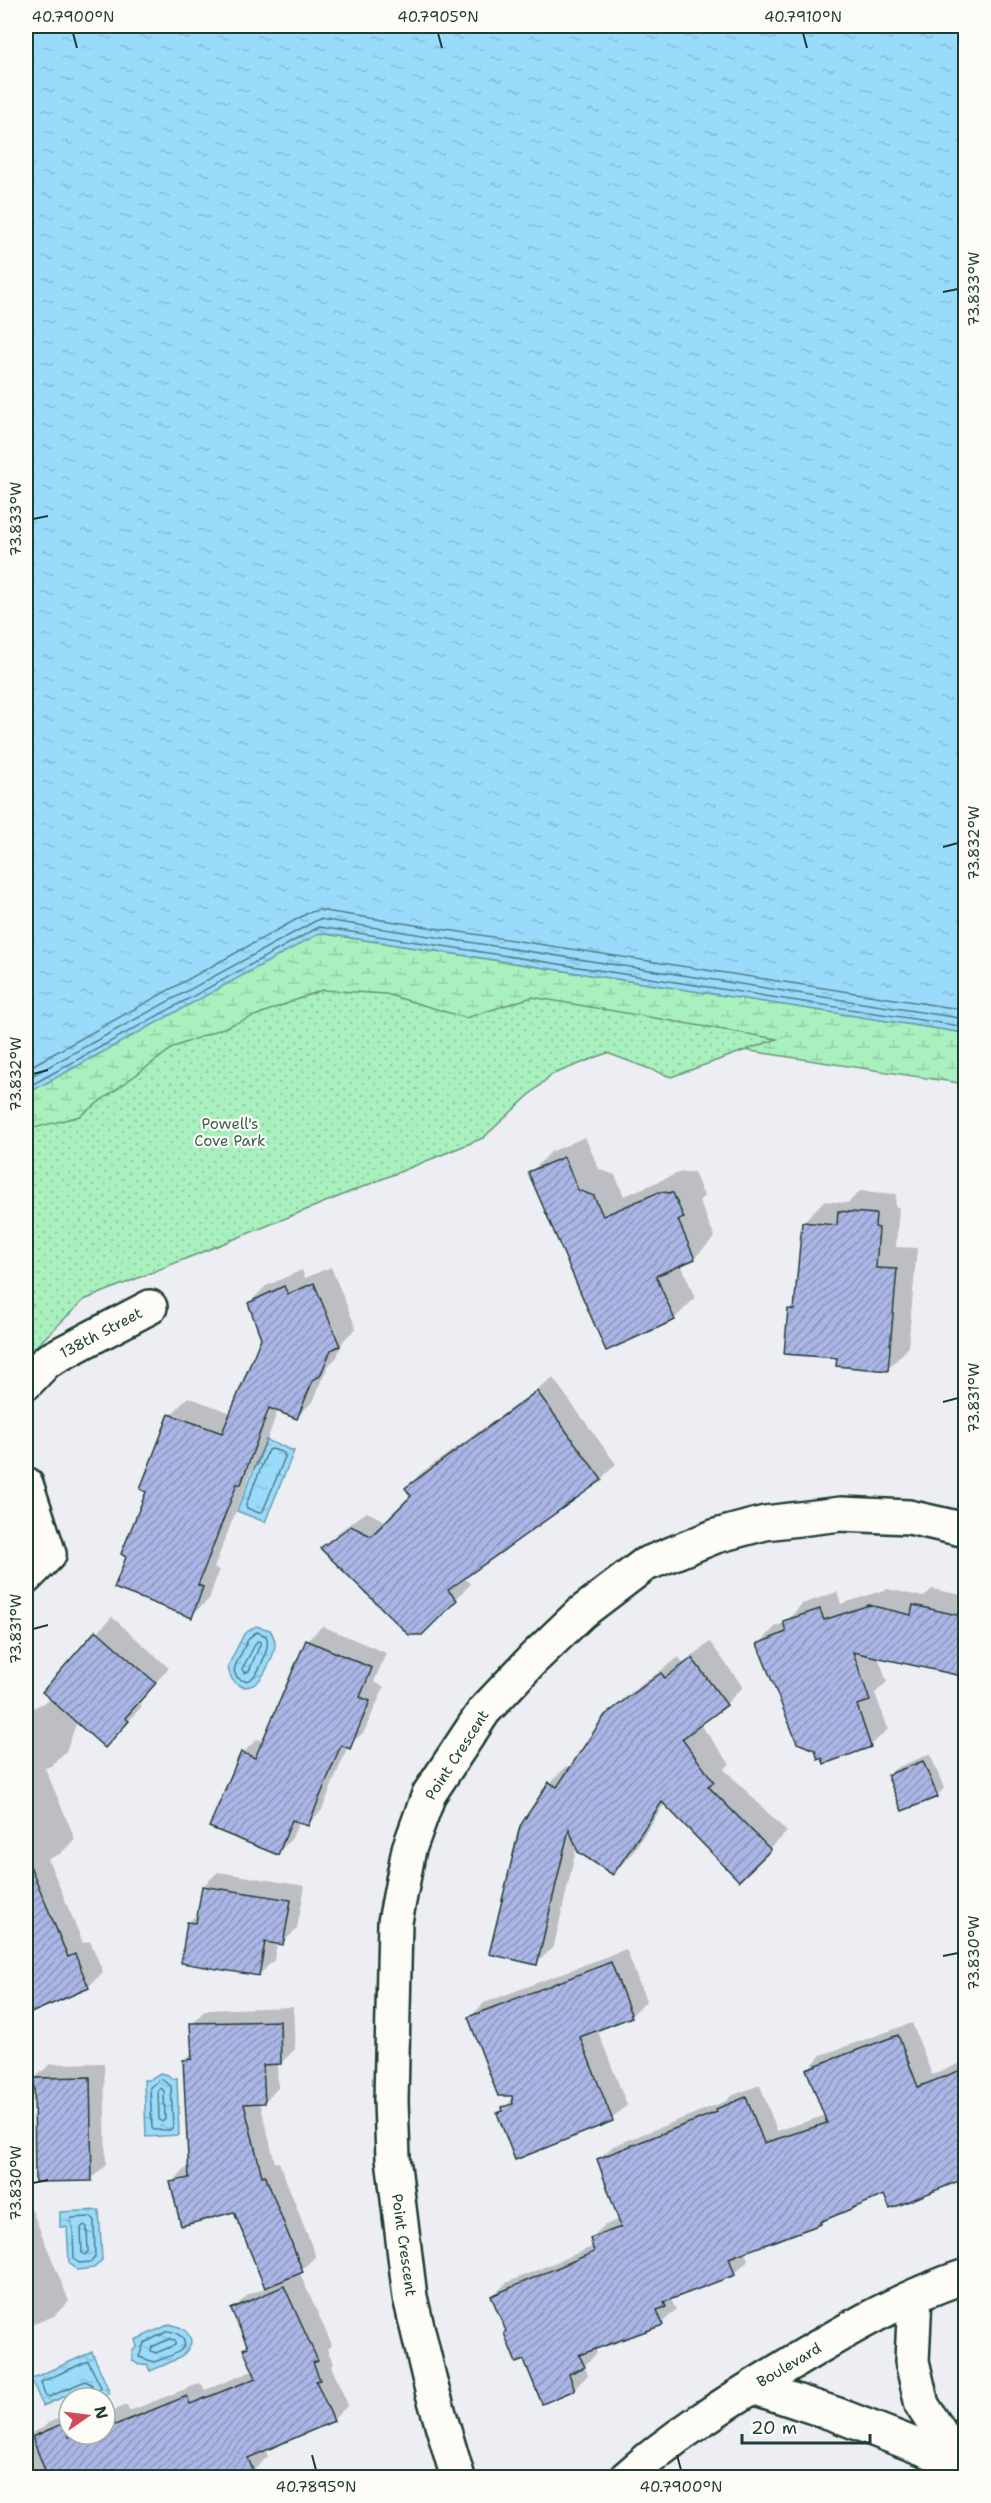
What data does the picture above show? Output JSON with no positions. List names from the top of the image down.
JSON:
{
  "streets": {
    "street": ["138th Street", "Point Crescent", "Boulevard"]
  },
  "parks": ["Powell's Cove Park"],
  "scale_bar": "20 m",
  "north": "right",
  "coordinates": [
    "40.7900°N",
    "40.7905°N",
    "40.7910°N",
    "73.833°W",
    "73.832°W",
    "73.831°W",
    "73.830°W",
    "40.7895°N"
  ]
}
